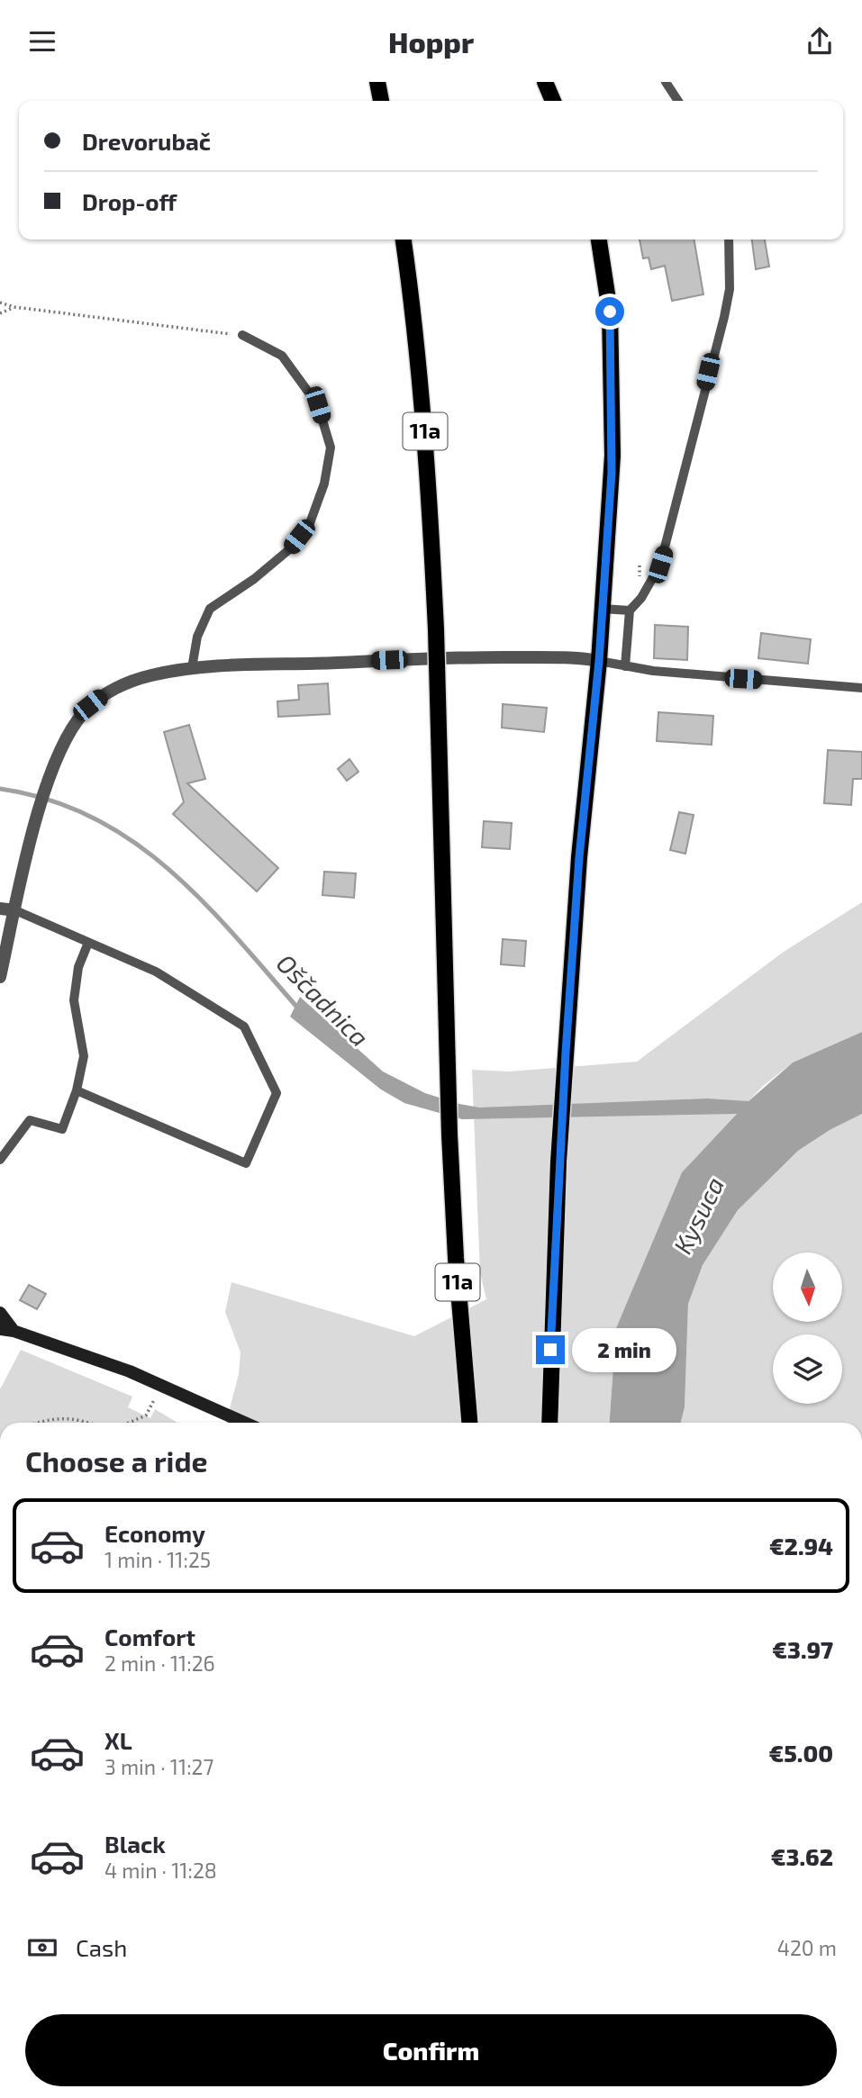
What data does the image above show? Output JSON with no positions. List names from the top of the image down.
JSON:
{
  "streets": {
    "main road": ["11a"]
  },
  "water": ["Oščadnica", "Kysuca"],
  "north": "bottom",
  "page": {
    "header": "Hoppr",
    "banner": ["Drevorubač", "Drop-off"],
    "bubble": "2 min",
    "heading": "Choose a ride",
    "list": [
      {
        "name": "Economy",
        "note": "1 min · 11:25",
        "value": "€2.94"
      },
      {
        "name": "Comfort",
        "note": "2 min · 11:26",
        "value": "€3.97"
      },
      {
        "name": "XL",
        "note": "3 min · 11:27",
        "value": "€5.00"
      },
      {
        "name": "Black",
        "note": "4 min · 11:28",
        "value": "€3.62"
      }
    ],
    "pay": ["Cash", "420 m"],
    "buttons": "Confirm"
  }
}
